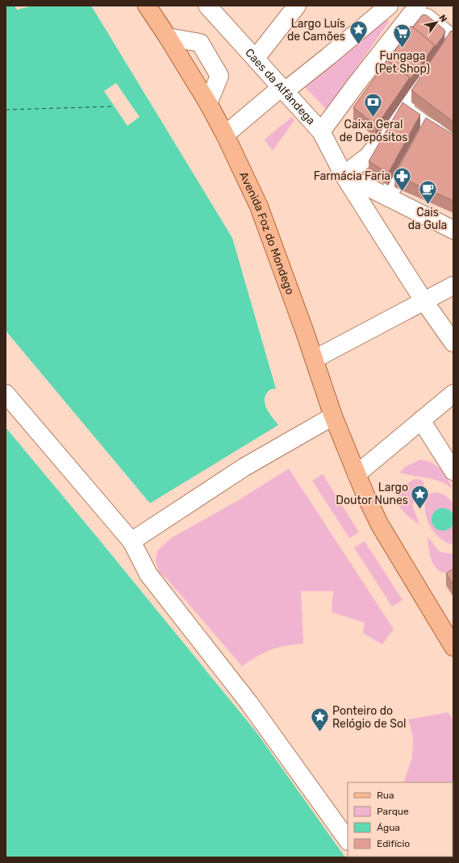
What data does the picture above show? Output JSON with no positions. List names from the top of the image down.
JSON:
{
  "streets": {
    "main road": ["Avenida Foz do Mondego"],
    "street": ["Caes da Alfândega"]
  },
  "places": {
    "place": ["Largo Luís de Camões", "Largo Doutor Nunes", "Ponteiro do Relógio de Sol"],
    "supermarket": ["Fungaga (Pet Shop)"],
    "bank": ["Caixa Geral de Depósitos"],
    "pharmacy": ["Farmácia Faria"],
    "cafe": ["Cais da Gula"]
  },
  "legend": [
    "Rua",
    "Parque",
    "Água",
    "Edifício"
  ],
  "north": "top right"
}
